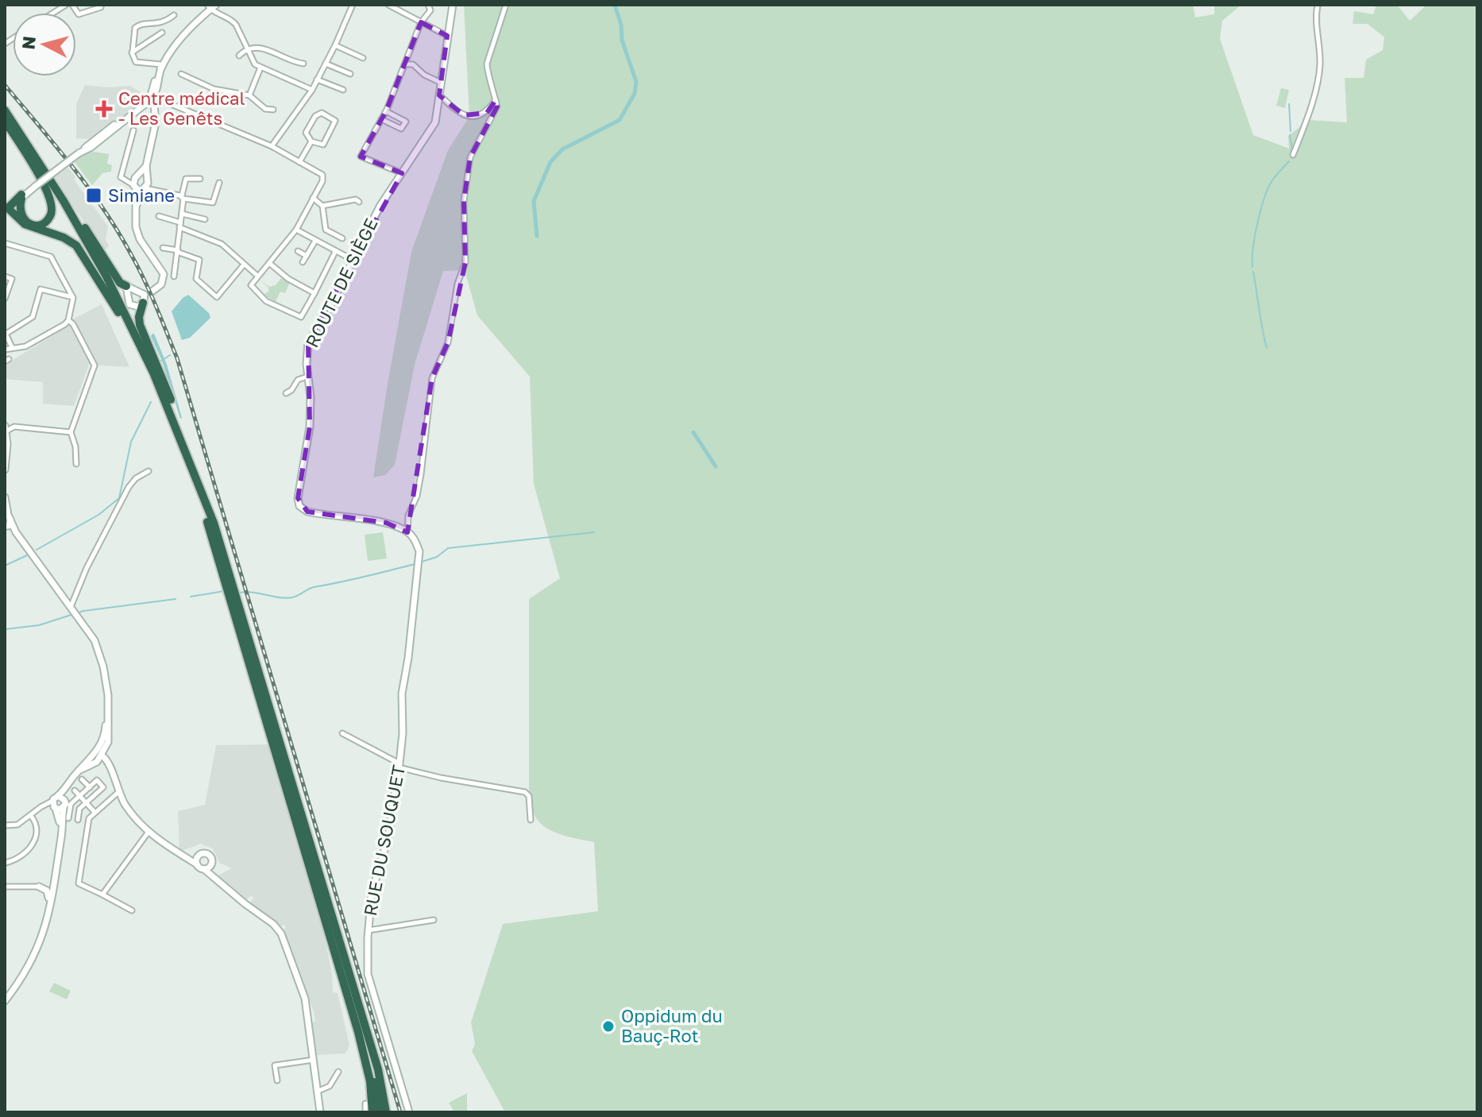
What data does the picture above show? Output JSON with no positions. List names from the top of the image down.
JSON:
{
  "streets": {
    "street": ["ROUTE DE SIÈGE", "RUE DU SOUQUET"]
  },
  "crossings": [
    ["ROUTE DE SIÈGE", "RUE DU SOUQUET"]
  ],
  "places": {
    "health": ["Centre médical - Les Genêts"],
    "transit": ["Simiane"],
    "other": ["Oppidum du Bauç-Rot"]
  },
  "north": "left"
}
